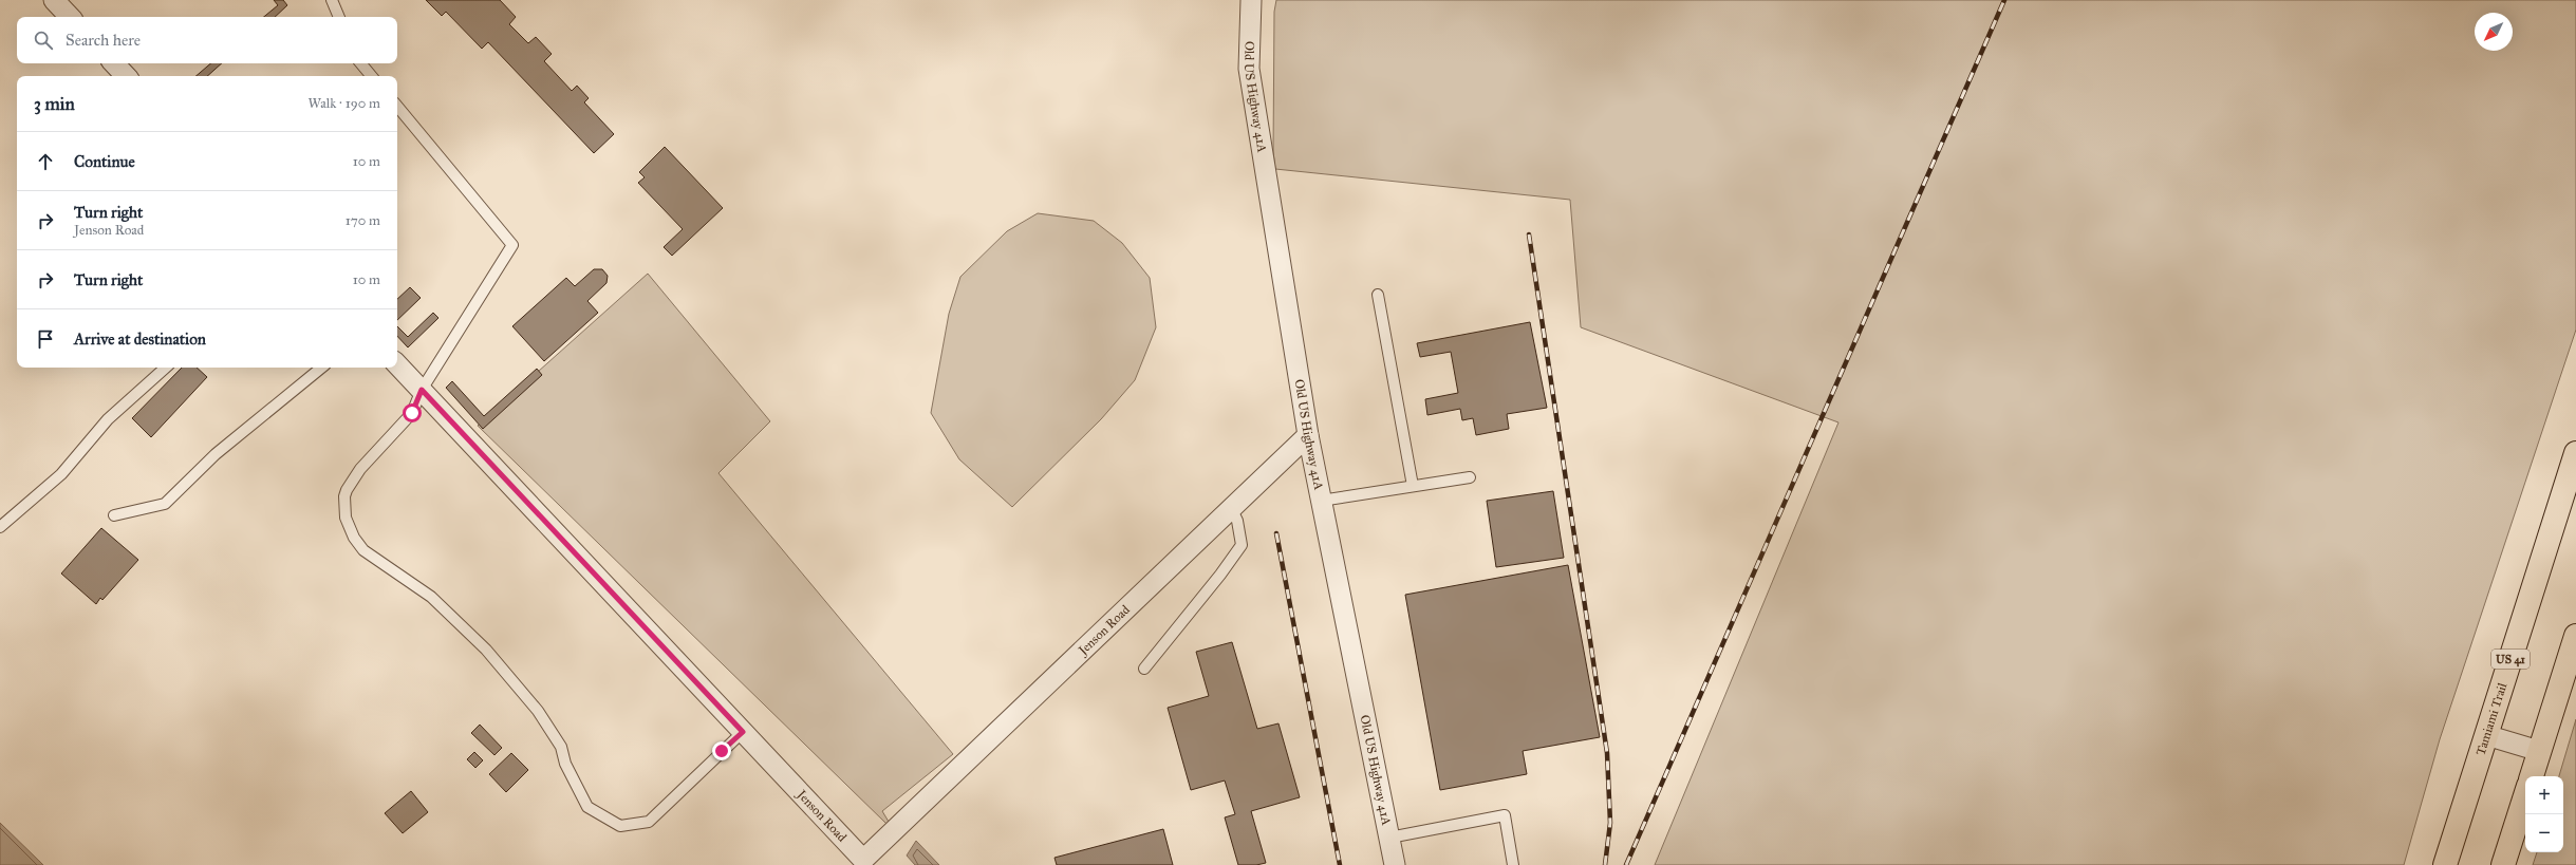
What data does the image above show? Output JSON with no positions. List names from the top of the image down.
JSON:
{
  "streets": {
    "main road": ["US 41", "Tamiami Trail"],
    "street": ["Old US Highway 41A", "Jenson Road"]
  },
  "crossings": [
    ["Old US Highway 41A", "Jenson Road"]
  ],
  "north": "bottom left",
  "page": {
    "search": "Search here",
    "heading": ["3 min", "Walk · 190 m"],
    "list": [
      ["Continue", "10 m"],
      ["Turn right", "Jenson Road", "170 m"],
      ["Turn right", "10 m"],
      "Arrive at destination"
    ],
    "map_buttons": ["+", "−"]
  }
}
